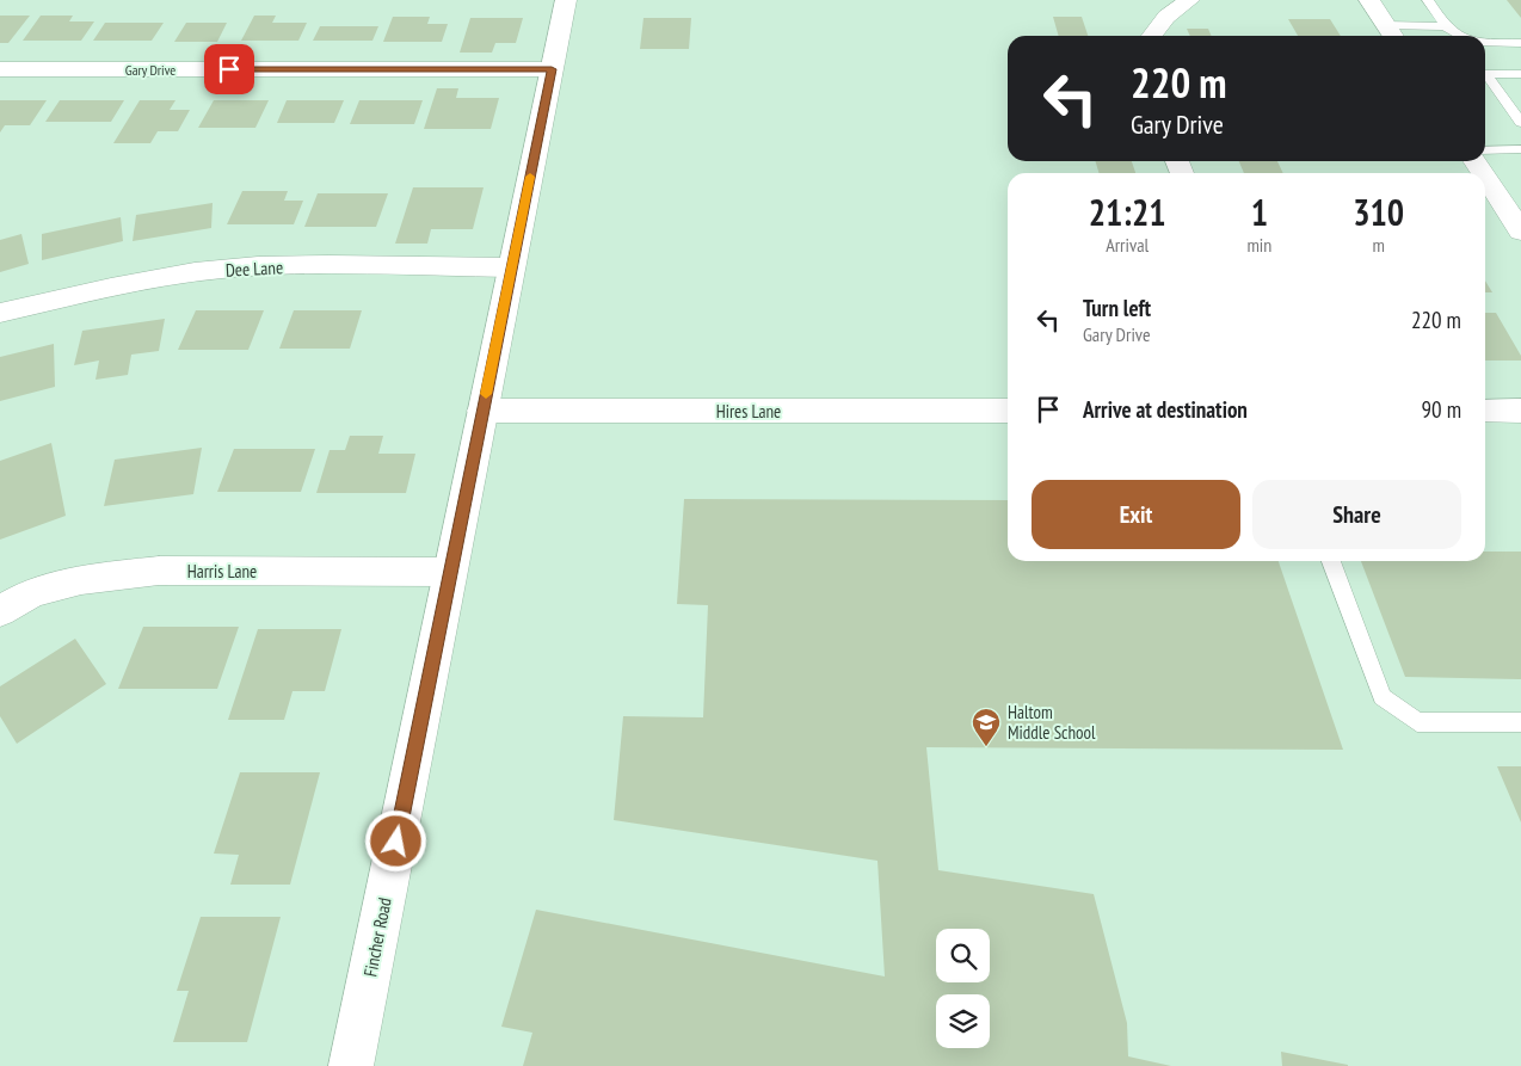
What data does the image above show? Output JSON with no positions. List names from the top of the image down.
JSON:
{
  "streets": {
    "street": [
      "Gary Drive",
      "Dee Lane",
      "Hires Lane",
      "Harris Lane",
      "Fincher Road"
    ]
  },
  "crossings": [
    ["Gary Drive", "Fincher Road"],
    ["Dee Lane", "Fincher Road"],
    ["Hires Lane", "Fincher Road"],
    ["Harris Lane", "Fincher Road"]
  ],
  "places": {
    "school or university": ["Haltom Middle School"]
  },
  "page": {
    "turn": ["220 m", "Gary Drive"],
    "eta": [
      "21:21",
      "Arrival",
      "1",
      "min",
      "310",
      "m"
    ],
    "list": [
      {
        "name": "Turn left",
        "note": "Gary Drive",
        "value": "220 m"
      },
      {
        "name": "Arrive at destination",
        "value": "90 m"
      }
    ],
    "buttons": ["Exit", "Share"]
  }
}
